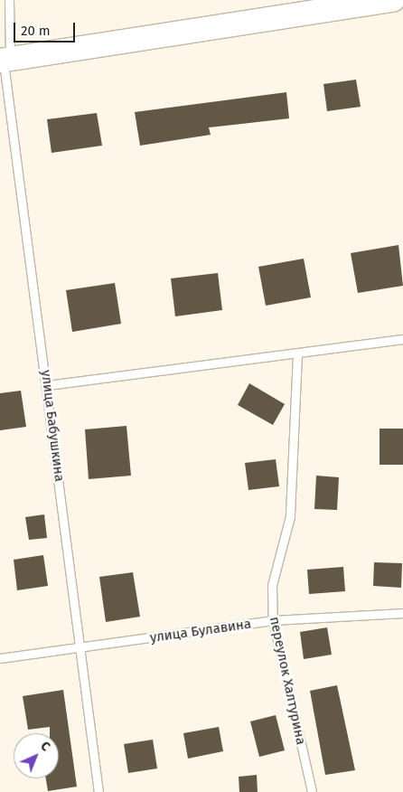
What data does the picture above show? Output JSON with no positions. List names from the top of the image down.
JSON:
{
  "streets": {
    "lane": ["улица Бабушкина", "улица Булавина", "переулок Халтурина"]
  },
  "crossings": [
    ["улица Бабушкина", "улица Булавина"],
    ["улица Булавина", "переулок Халтурина"]
  ],
  "scale_bar": "20 m",
  "north": "top right"
}
